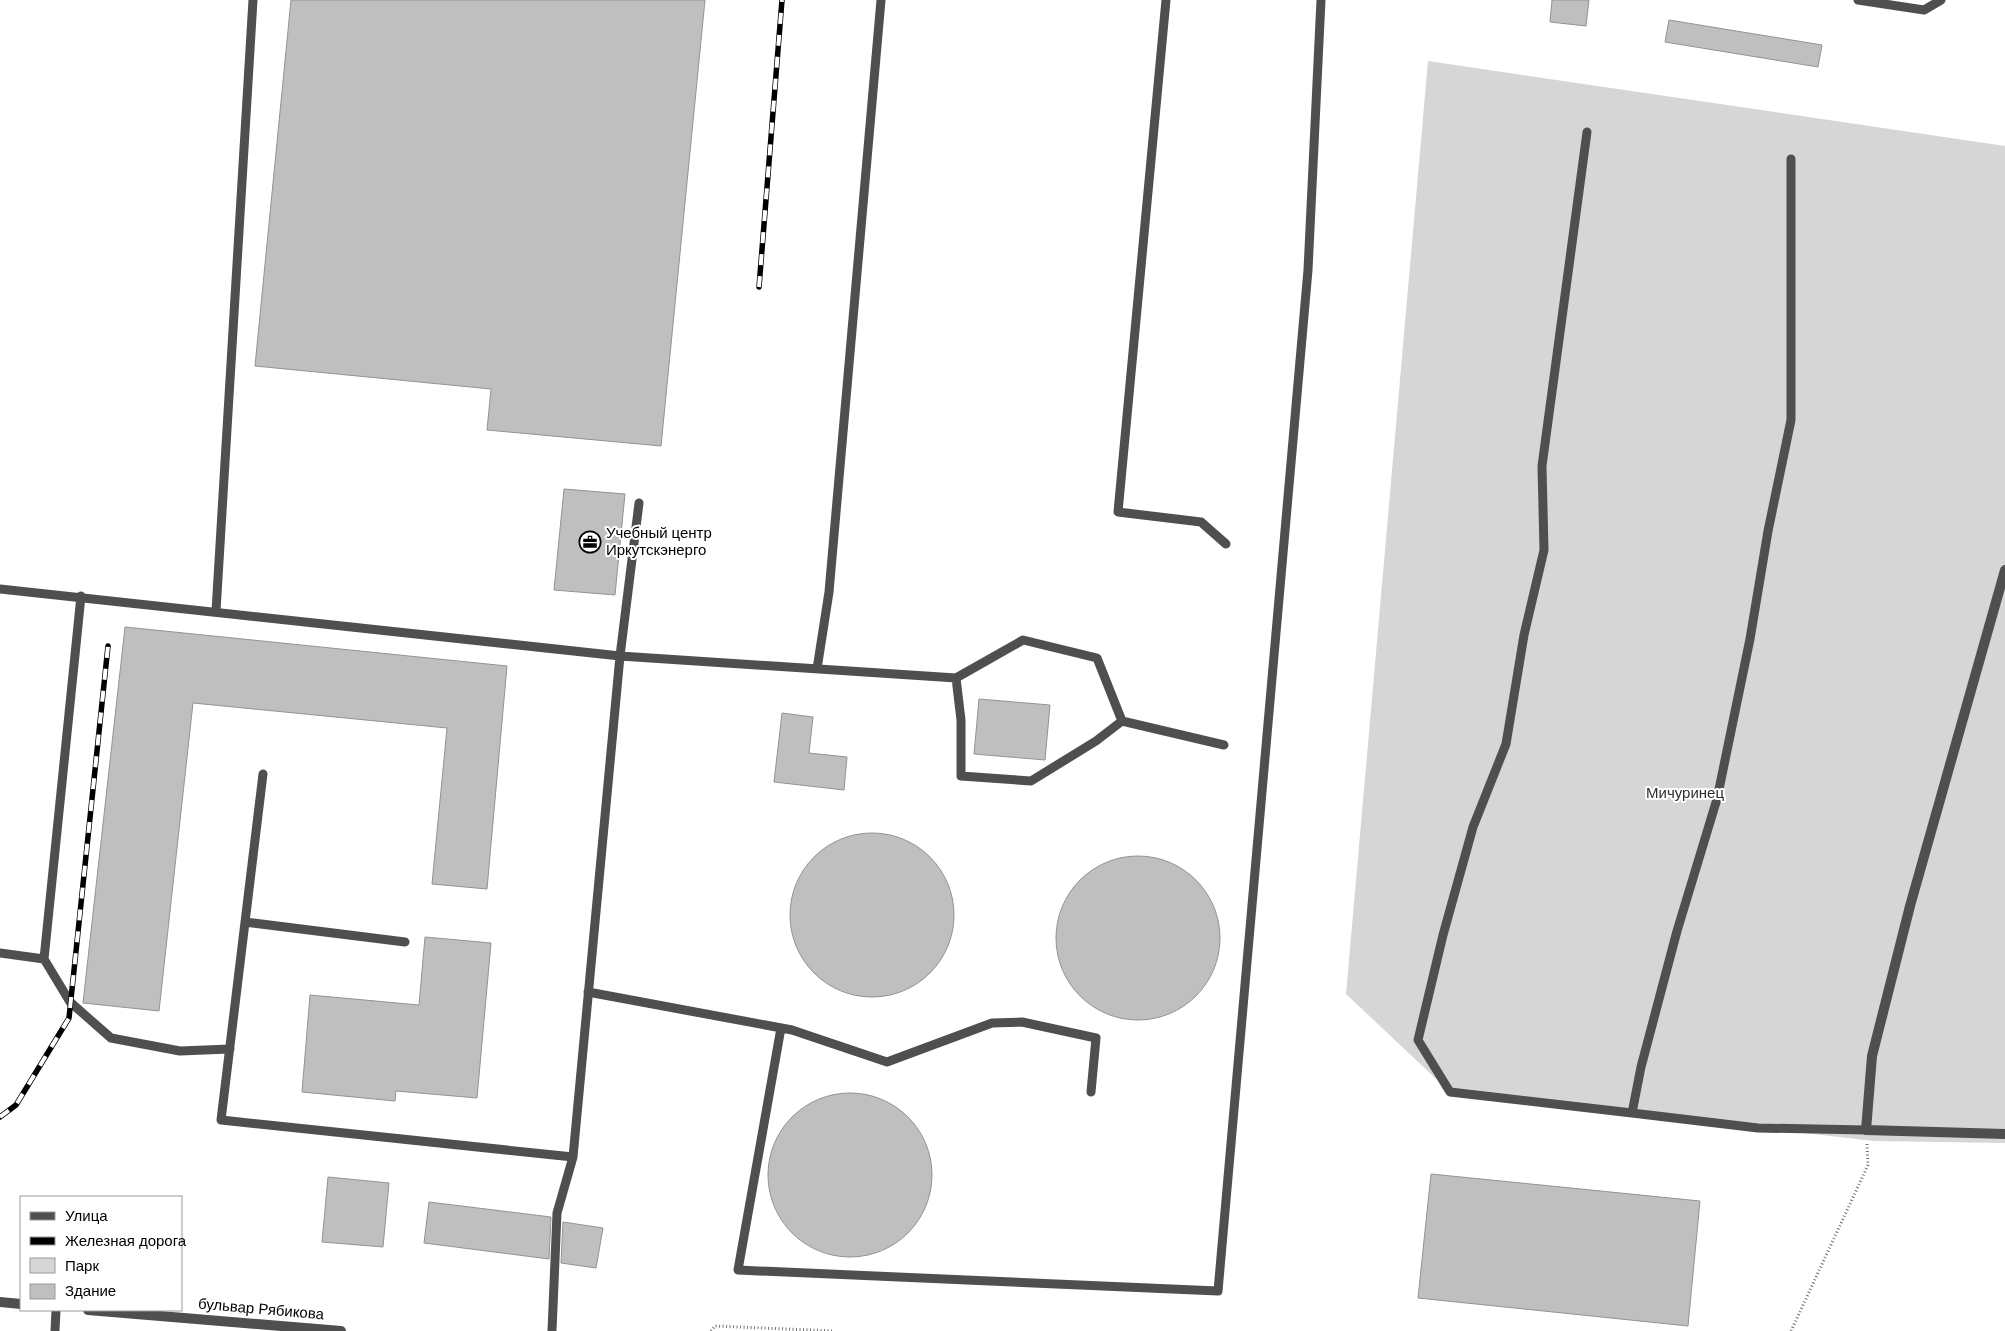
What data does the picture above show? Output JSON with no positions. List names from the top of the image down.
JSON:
{
  "streets": {
    "street": ["бульвар Рябикова"]
  },
  "parks": ["Мичуринец"],
  "places": {
    "office": ["Учебный центр Иркутскэнерго"]
  },
  "legend": [
    "Улица",
    "Железная дорога",
    "Парк",
    "Здание"
  ]
}
